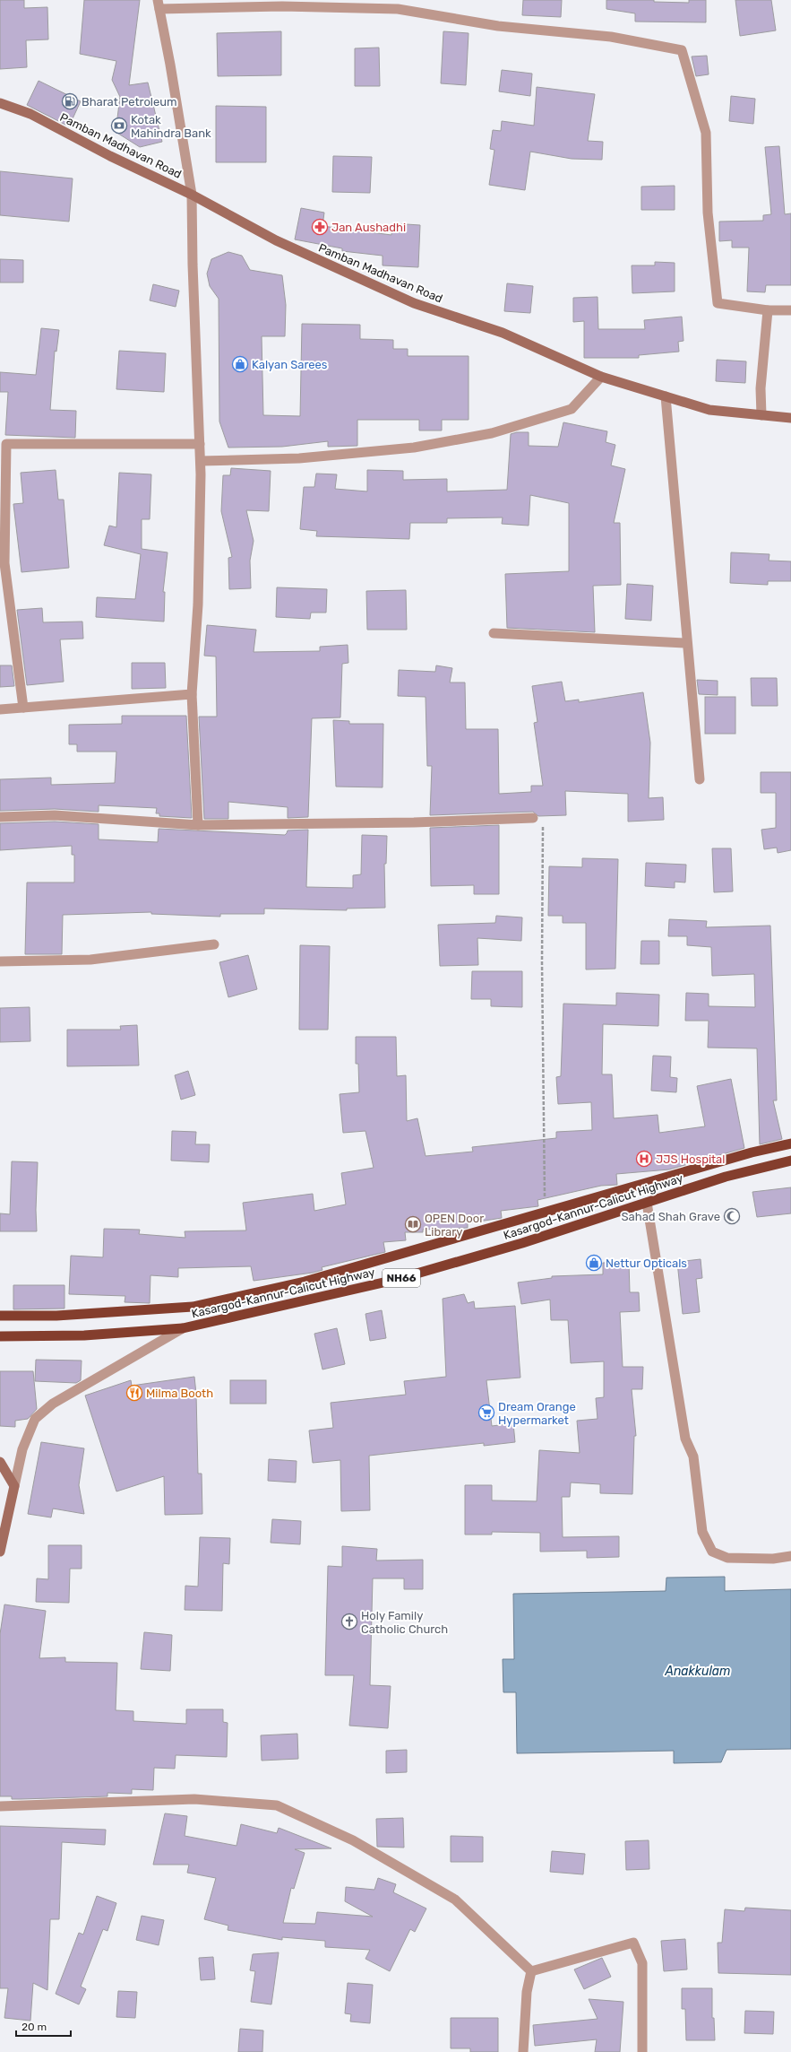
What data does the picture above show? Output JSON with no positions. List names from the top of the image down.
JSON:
{
  "streets": {
    "highway": ["Kasargod-Kannur-Calicut Highway", "NH66"],
    "main road": ["Pamban Madhavan Road"]
  },
  "water": ["Anakkulam"],
  "places": {
    "fuel station": ["Bharat Petroleum"],
    "bank": ["Kotak Mahindra Bank"],
    "pharmacy": ["Jan Aushadhi"],
    "shop": ["Kalyan Sarees", "Nettur Opticals"],
    "hospital": ["JJS Hospital"],
    "mosque": ["Sahad Shah Grave"],
    "library": ["OPEN Door Library"],
    "restaurant": ["Milma Booth"],
    "supermarket": ["Dream Orange Hypermarket"],
    "church": ["Holy Family Catholic Church"]
  },
  "scale_bar": "20 m"
}
